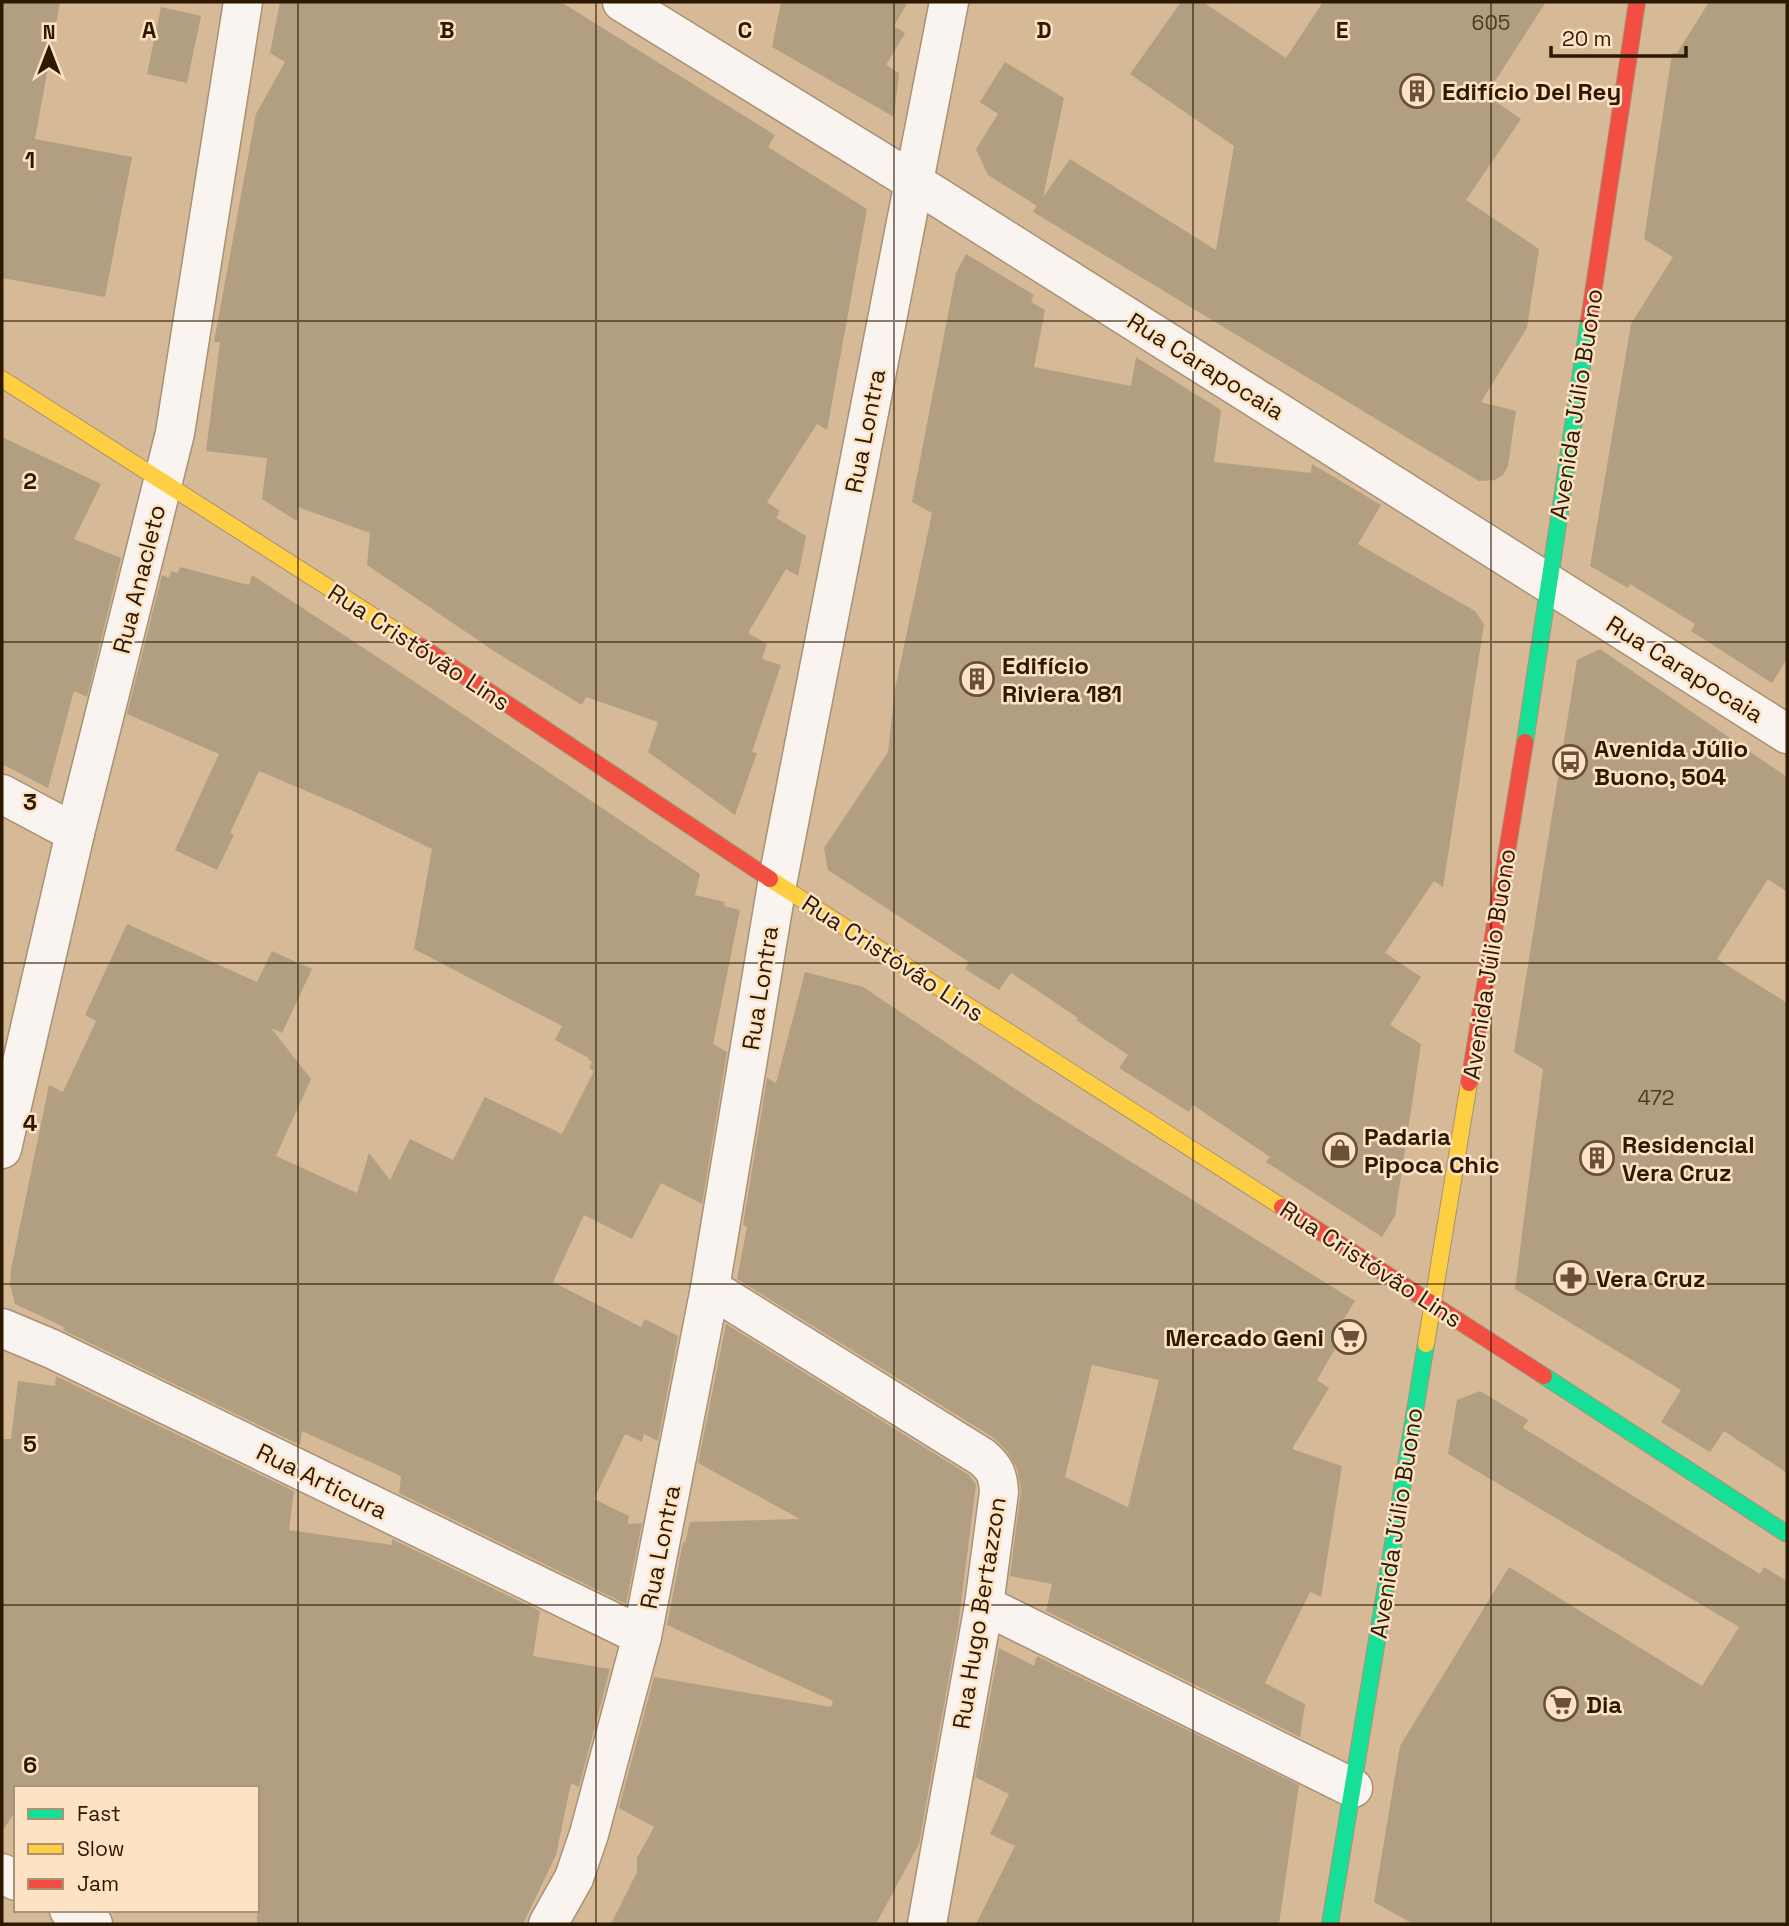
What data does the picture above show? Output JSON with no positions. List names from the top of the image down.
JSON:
{
  "streets": {
    "street": [
      "Rua Carapocaia",
      "Avenida Júlio Buono",
      "Rua Lontra",
      "Rua Anacleto",
      "Rua Cristóvão Lins",
      "Rua Articura",
      "Rua Hugo Bertazzon"
    ]
  },
  "crossings": [
    ["Rua Carapocaia", "Avenida Júlio Buono"],
    ["Rua Carapocaia", "Rua Lontra"],
    ["Avenida Júlio Buono", "Rua Cristóvão Lins"],
    ["Rua Lontra", "Rua Cristóvão Lins"],
    ["Rua Lontra", "Rua Articura"],
    ["Rua Lontra", "Rua Hugo Bertazzon"],
    ["Rua Anacleto", "Rua Cristóvão Lins"]
  ],
  "places": {
    "building": ["Edifício Del Rey", "Edifício Riviera 181", "Residencial Vera Cruz"],
    "bus stop": ["Avenida Júlio Buono, 504"],
    "shop": ["Padaria Pipoca Chic"],
    "pharmacy": ["Vera Cruz"],
    "supermarket": ["Mercado Geni", "Dia"]
  },
  "house_numbers": ["605", "472"],
  "legend": ["Fast", "Slow", "Jam"],
  "scale_bar": "20 m",
  "north": "top",
  "grid": {
    "columns": [
      "A",
      "B",
      "C",
      "D",
      "E"
    ],
    "rows": [
      "1",
      "2",
      "3",
      "4",
      "5",
      "6"
    ]
  }
}
